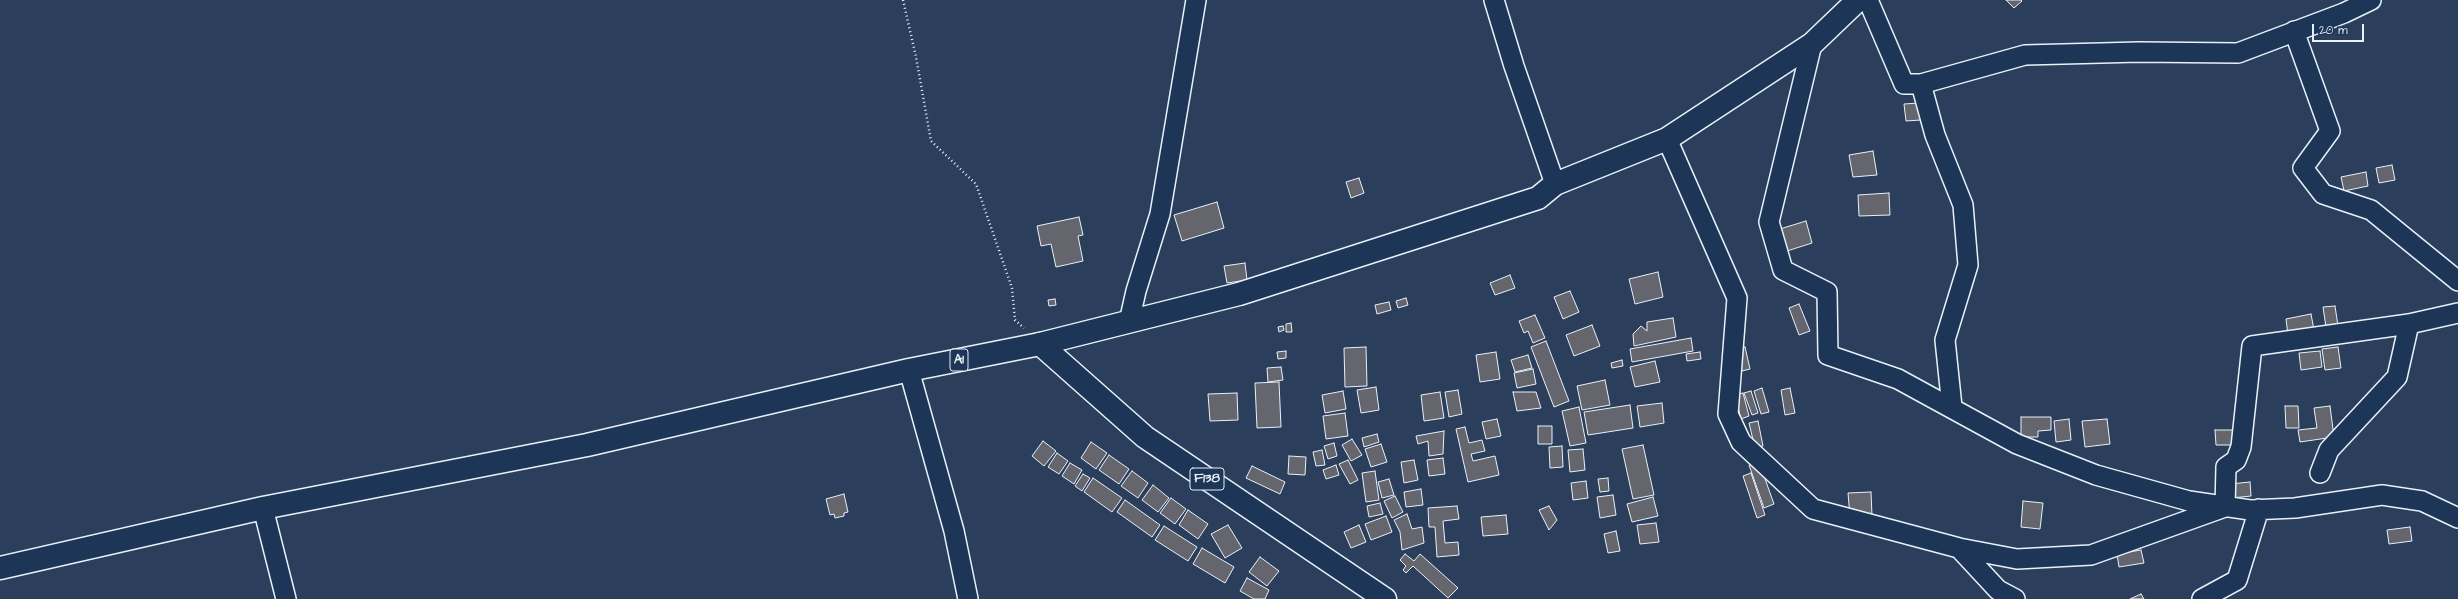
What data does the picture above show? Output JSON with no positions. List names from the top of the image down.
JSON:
{
  "streets": {
    "main road": ["A1", "F138"]
  },
  "crossings": [
    ["A1", "F138"]
  ],
  "scale_bar": "20 m"
}
